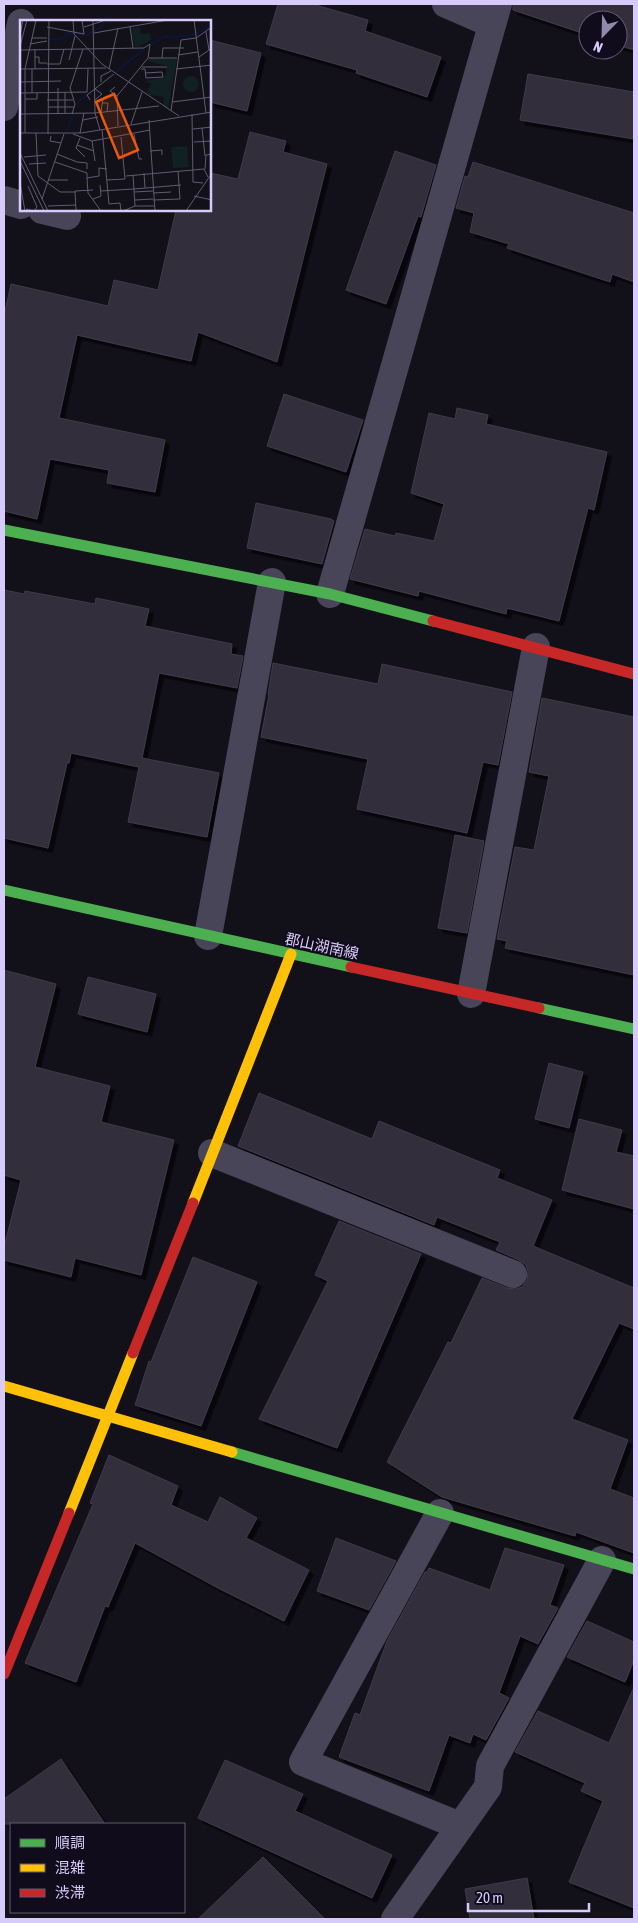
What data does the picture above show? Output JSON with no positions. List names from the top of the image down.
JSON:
{
  "streets": {
    "street": ["郡山湖南線"]
  },
  "legend": ["順調", "混雑", "渋滞"],
  "scale_bar": "20 m",
  "north": "bottom left"
}
